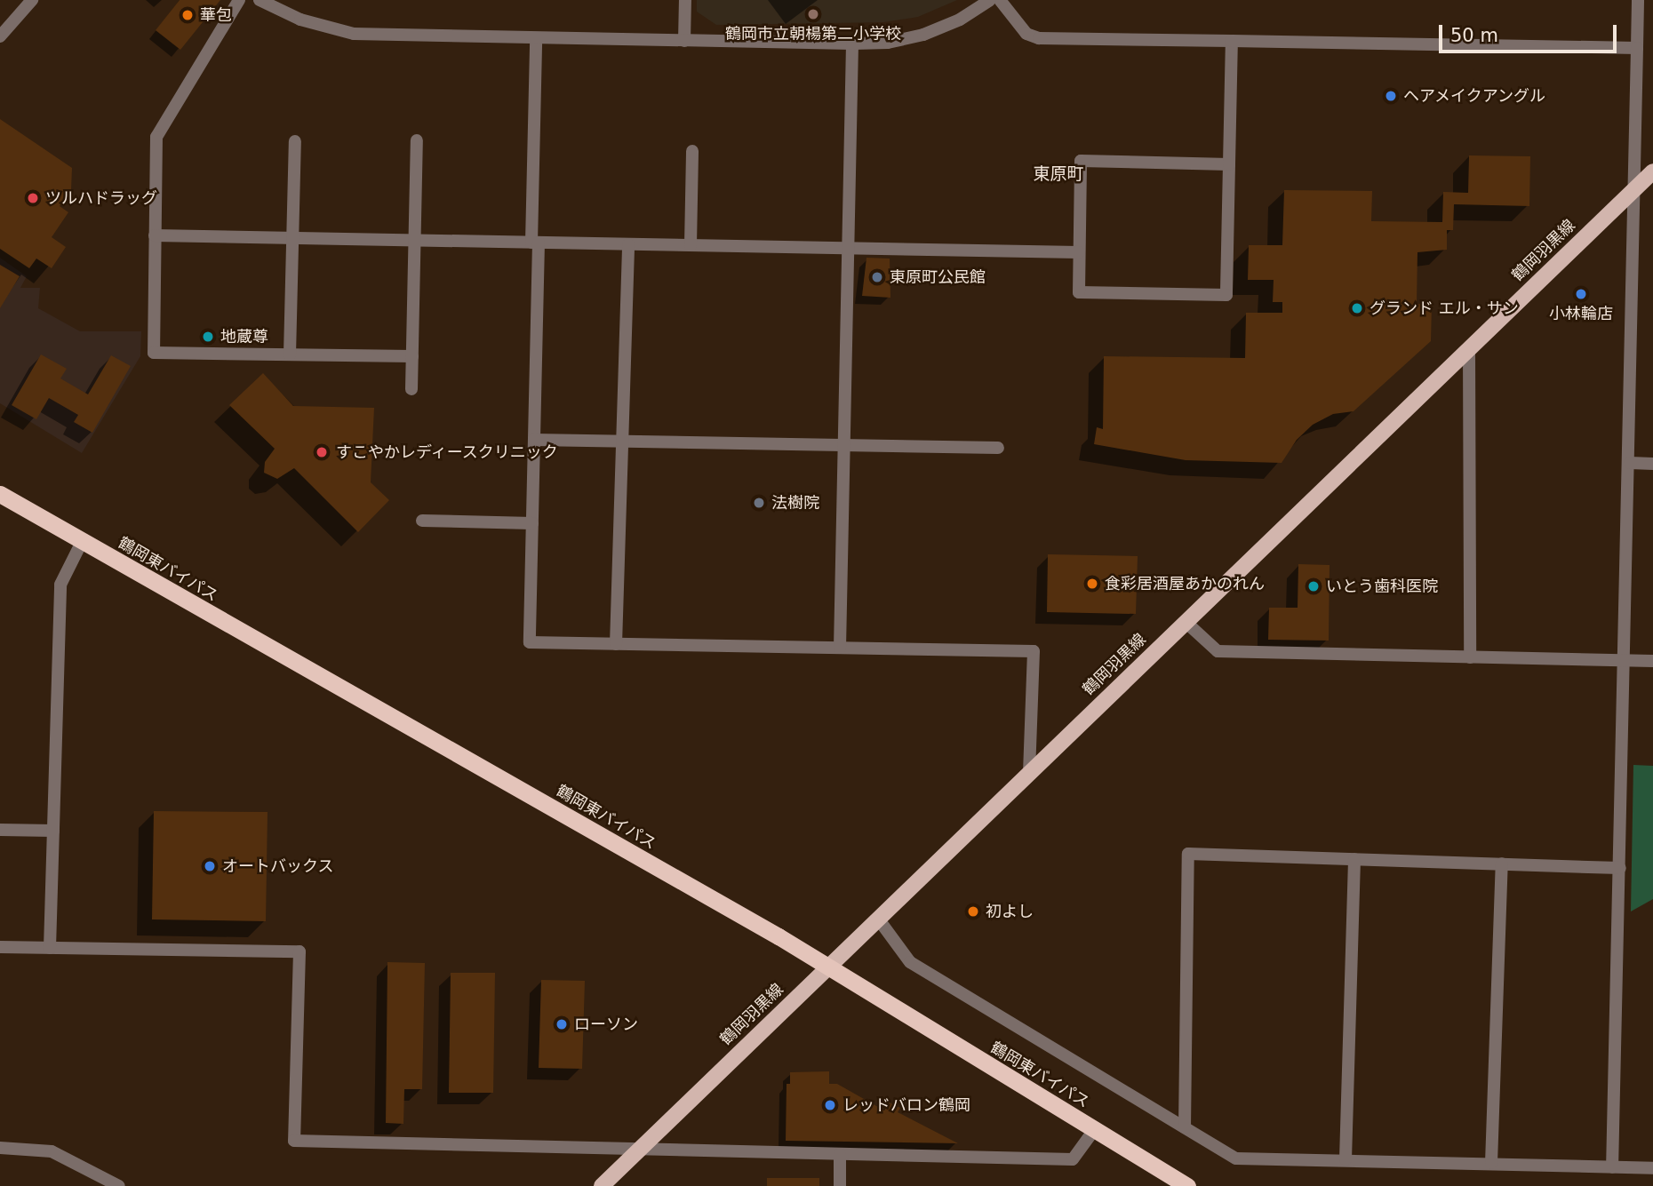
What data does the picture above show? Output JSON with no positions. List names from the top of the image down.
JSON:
{
  "streets": {
    "highway": ["鶴岡東バイパス"],
    "main road": ["鶴岡羽黒線"]
  },
  "crossings": [
    ["鶴岡羽黒線", "鶴岡東バイパス"]
  ],
  "districts": ["東原町"],
  "places": [
    "鶴岡市立朝楊第二小学校",
    "華包",
    "ヘアメイクアングル",
    "ツルハドラッグ",
    "東原町公民館",
    "小林輪店",
    "グランド エル・サン",
    "地蔵尊",
    "すこやかレディースクリニック",
    "法樹院",
    "食彩居酒屋あかのれん",
    "いとう歯科医院",
    "オートバックス",
    "初よし",
    "ローソン",
    "レッドバロン鶴岡"
  ],
  "scale_bar": "50 m"
}
